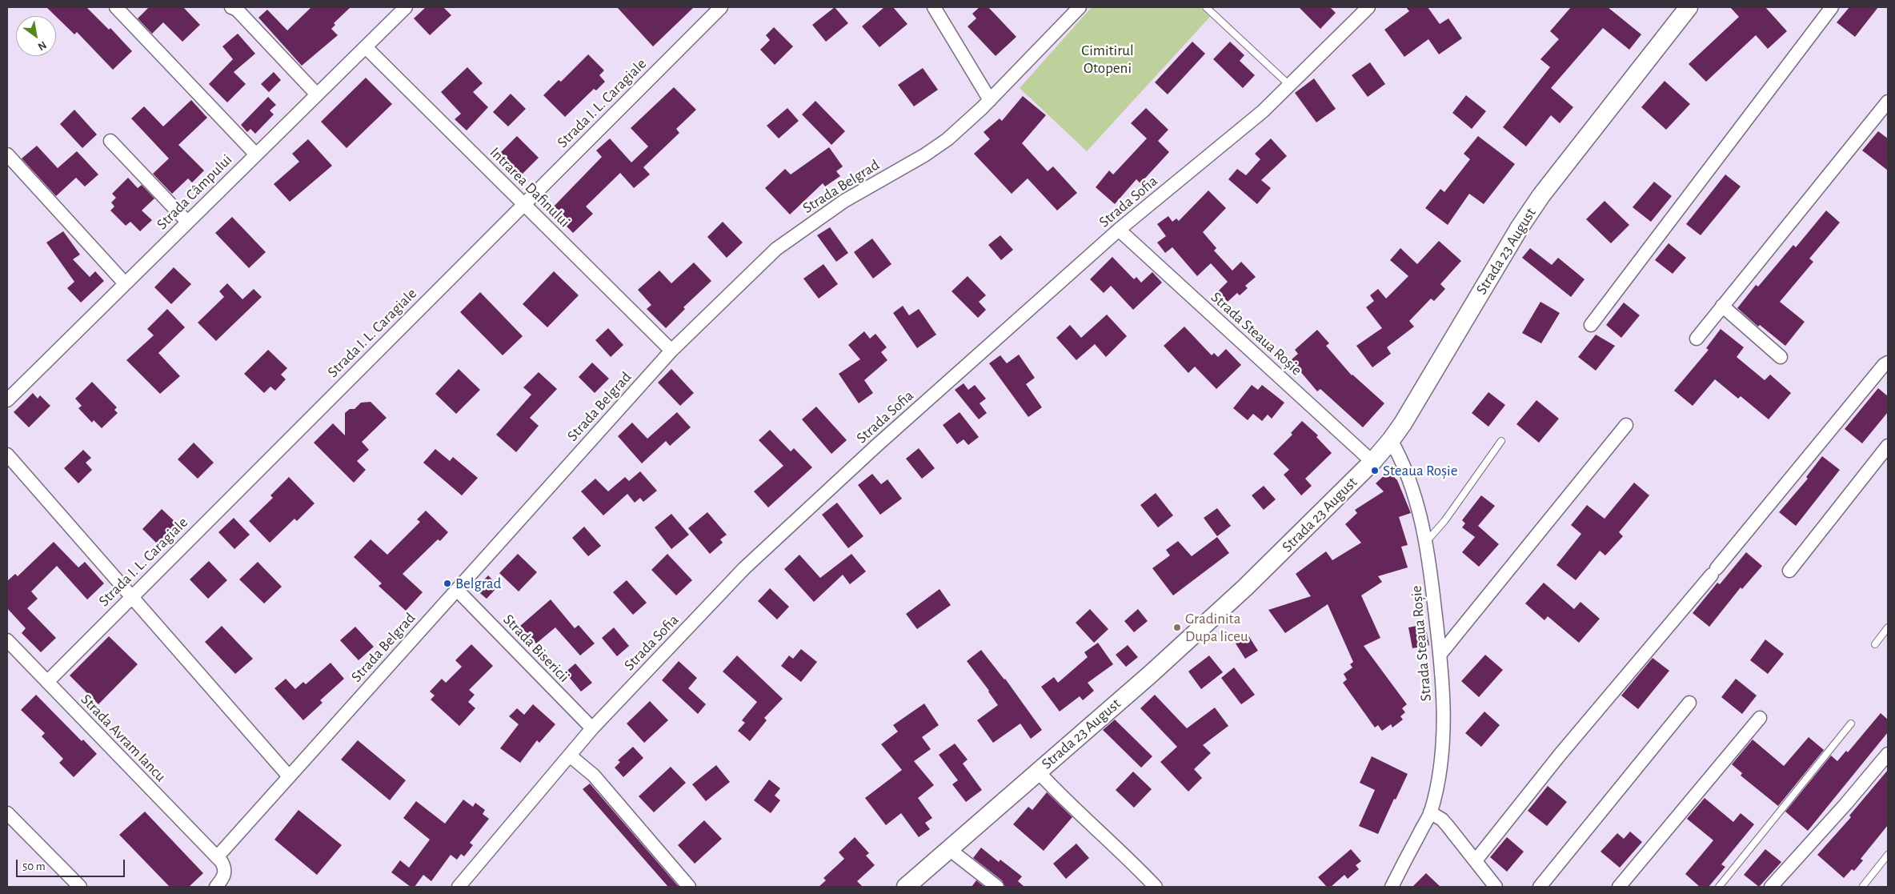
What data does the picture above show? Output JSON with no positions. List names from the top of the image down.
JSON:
{
  "streets": {
    "main road": ["Strada 23 August"],
    "street": [
      "Strada I. L. Caragiale",
      "Strada Belgrad",
      "Intrarea Dafinului",
      "Strada Câmpului",
      "Strada Sofia",
      "Strada Steaua Roșie",
      "Strada Bisericii",
      "Strada Avram Iancu"
    ]
  },
  "crossings": [
    ["Strada I. L. Caragiale", "Intrarea Dafinului"],
    ["Strada I. L. Caragiale", "Strada Avram Iancu"],
    ["Strada Belgrad", "Intrarea Dafinului"],
    ["Strada Belgrad", "Strada Bisericii"],
    ["Strada Belgrad", "Strada Avram Iancu"],
    ["Intrarea Dafinului", "Strada Câmpului"],
    ["Strada Sofia", "Strada Steaua Roșie"],
    ["Strada Sofia", "Strada Bisericii"],
    ["Strada 23 August", "Strada Steaua Roșie"]
  ],
  "parks": ["Cimitirul Otopeni"],
  "places": ["Steaua Roșie", "Belgrad", "Gradinita Dupa liceu"],
  "scale_bar": "50 m",
  "north": "bottom right"
}
